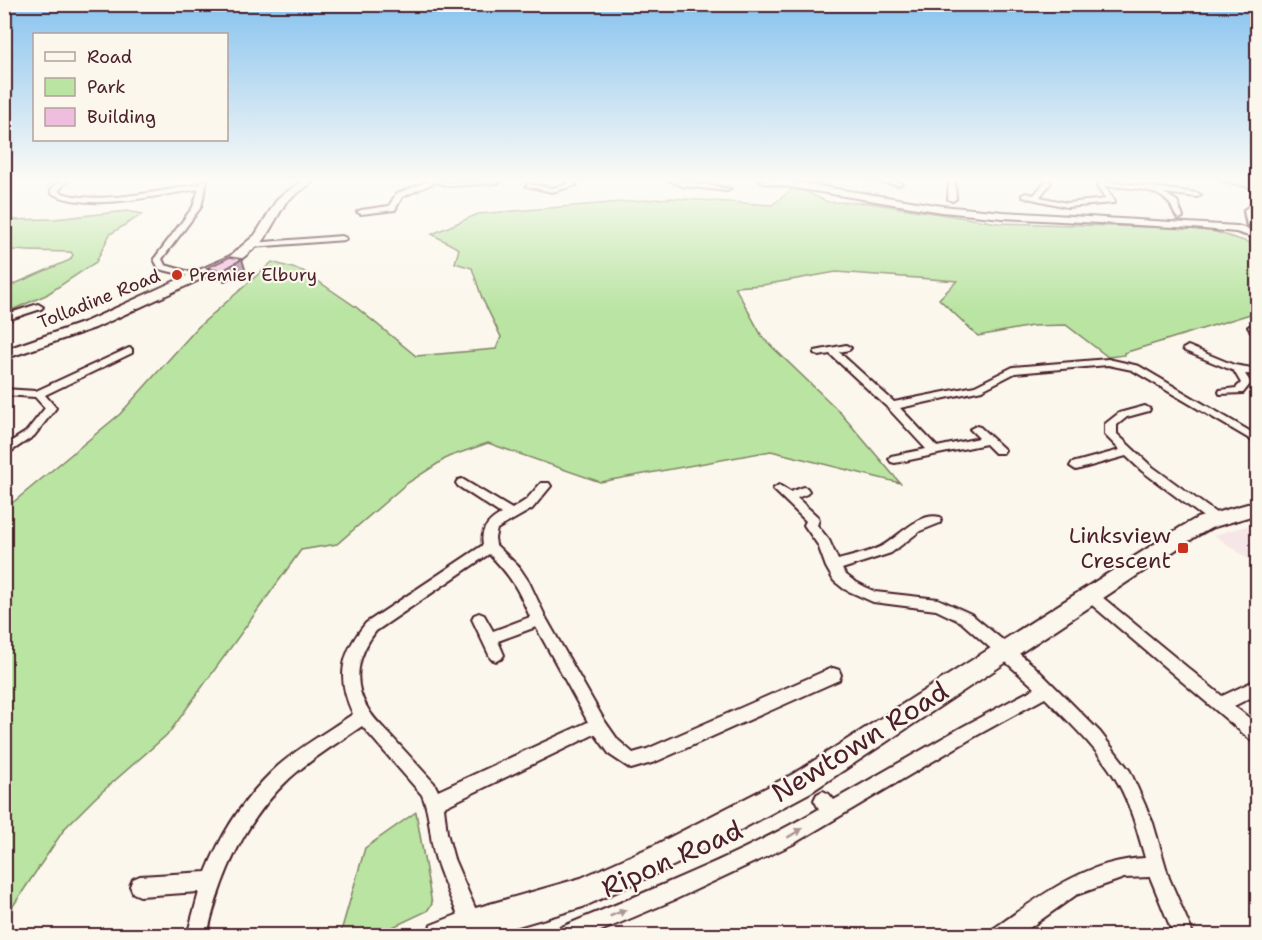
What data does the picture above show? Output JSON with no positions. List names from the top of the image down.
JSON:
{
  "streets": {
    "main road": ["Tolladine Road", "Newtown Road"],
    "street": ["Ripon Road"]
  },
  "one_way": ["Ripon Road"],
  "places": {
    "other": ["Premier Elbury"],
    "transit": ["Linksview Crescent"]
  },
  "legend": ["Road", "Park", "Building"]
}
